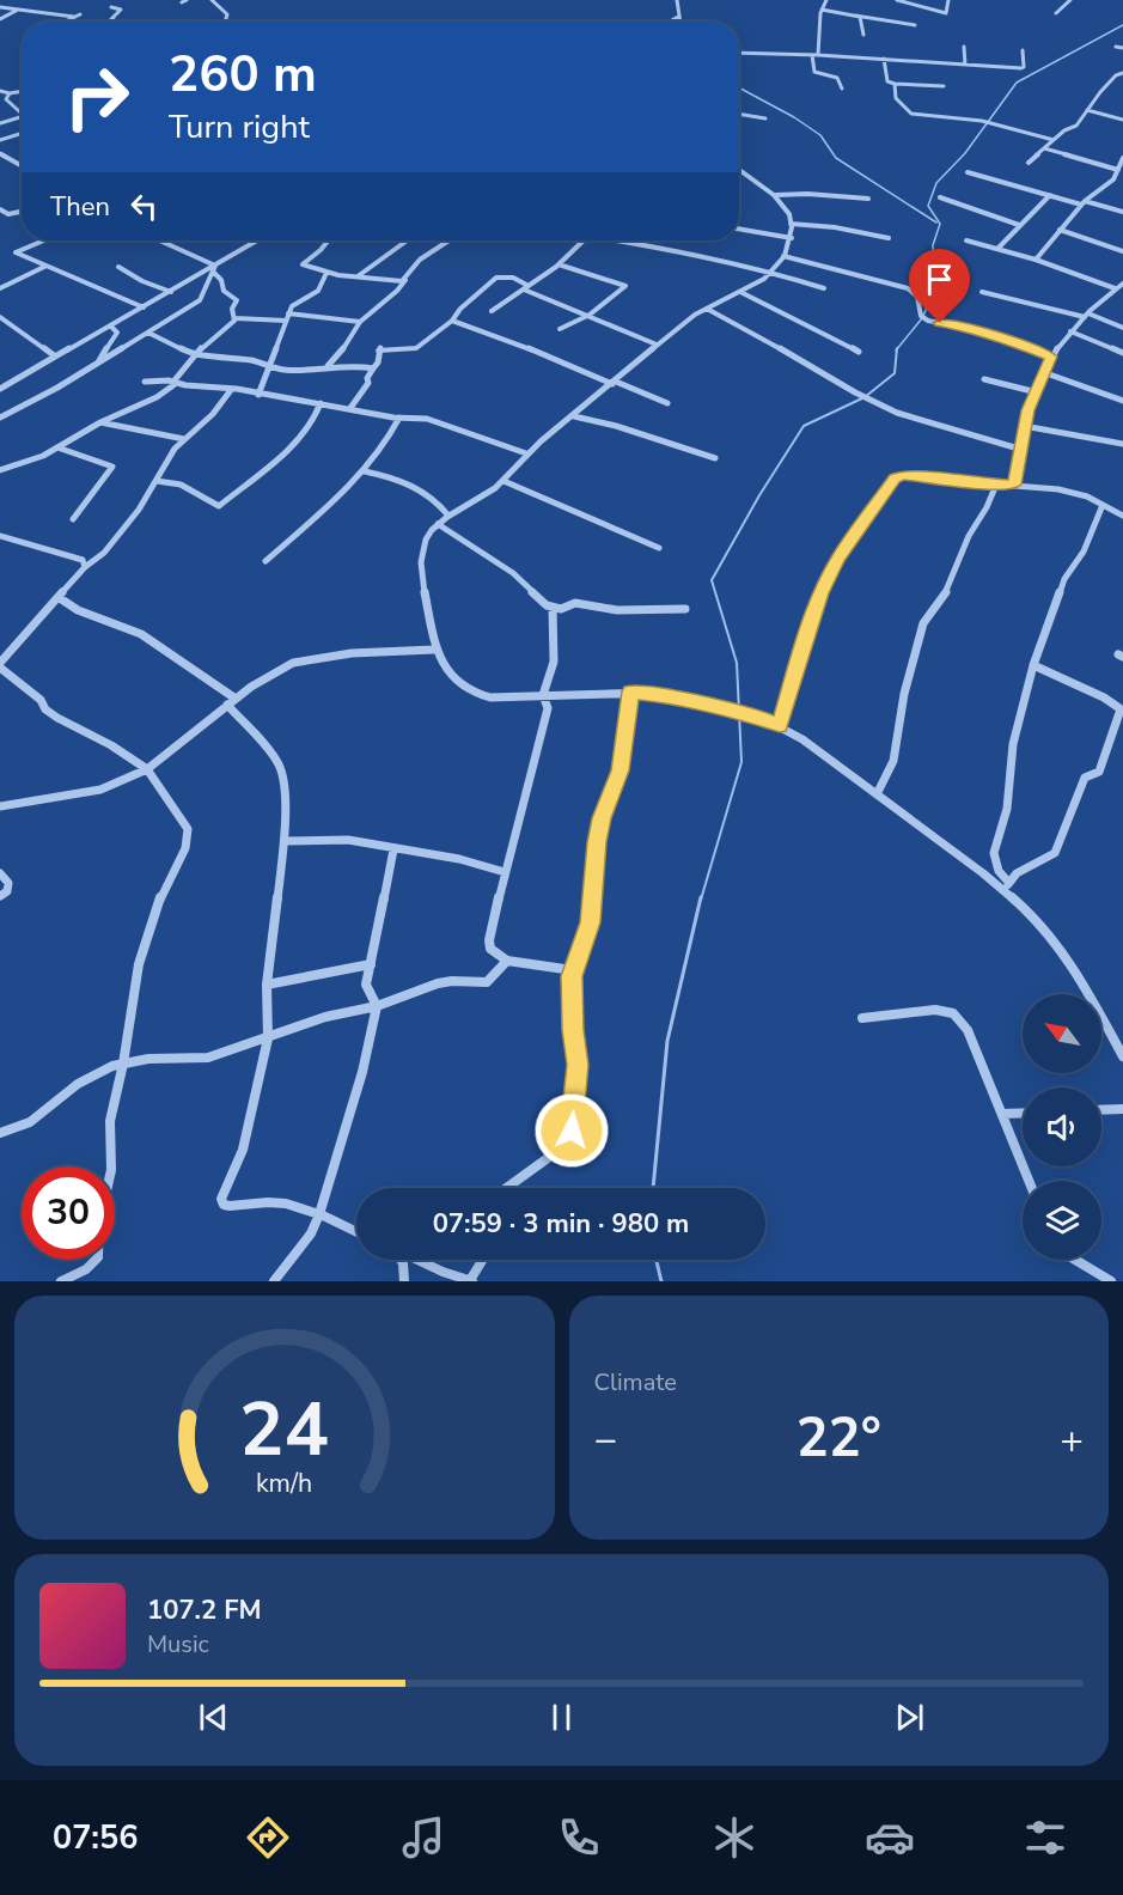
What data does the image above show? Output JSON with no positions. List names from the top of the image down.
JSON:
{
  "north": "top left",
  "page": {
    "turn": ["260 m", "Turn right"],
    "then": "Then",
    "limit": "30",
    "trip": "07:59 · 3 min · 980 m",
    "tile": "Climate",
    "heat": ["−", "22°", "+"],
    "song": ["107.2 FM", "Music"],
    "tabs": "07:56",
    "gauge": ["24", "km/h"]
  }
}
